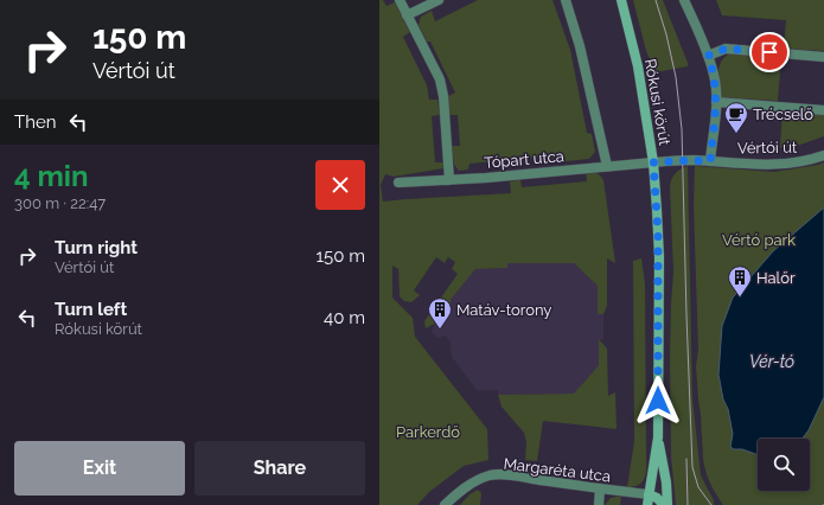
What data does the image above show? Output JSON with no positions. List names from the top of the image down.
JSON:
{
  "streets": {
    "main road": ["Rókusi körút"],
    "street": ["Vértói út", "Tópart utca", "Margaréta utca"]
  },
  "crossings": [
    ["Rókusi körút", "Vértói út"],
    ["Rókusi körút", "Tópart utca"],
    ["Rókusi körút", "Margaréta utca"],
    ["Vértói út", "Tópart utca"]
  ],
  "water": ["Vér-tó"],
  "parks": ["Vértó park", "Parkerdő"],
  "places": {
    "cafe": ["Trécselő"],
    "building": ["Halőr", "Matáv-torony"]
  },
  "page": {
    "turn": ["150 m", "Vértói út"],
    "then": "Then",
    "heading": ["4 min", "300 m · 22:47"],
    "list": [
      {
        "name": "Turn right",
        "note": "Vértói út",
        "value": "150 m"
      },
      {
        "name": "Turn left",
        "note": "Rókusi körút",
        "value": "40 m"
      }
    ],
    "buttons": ["Exit", "Share"]
  }
}
